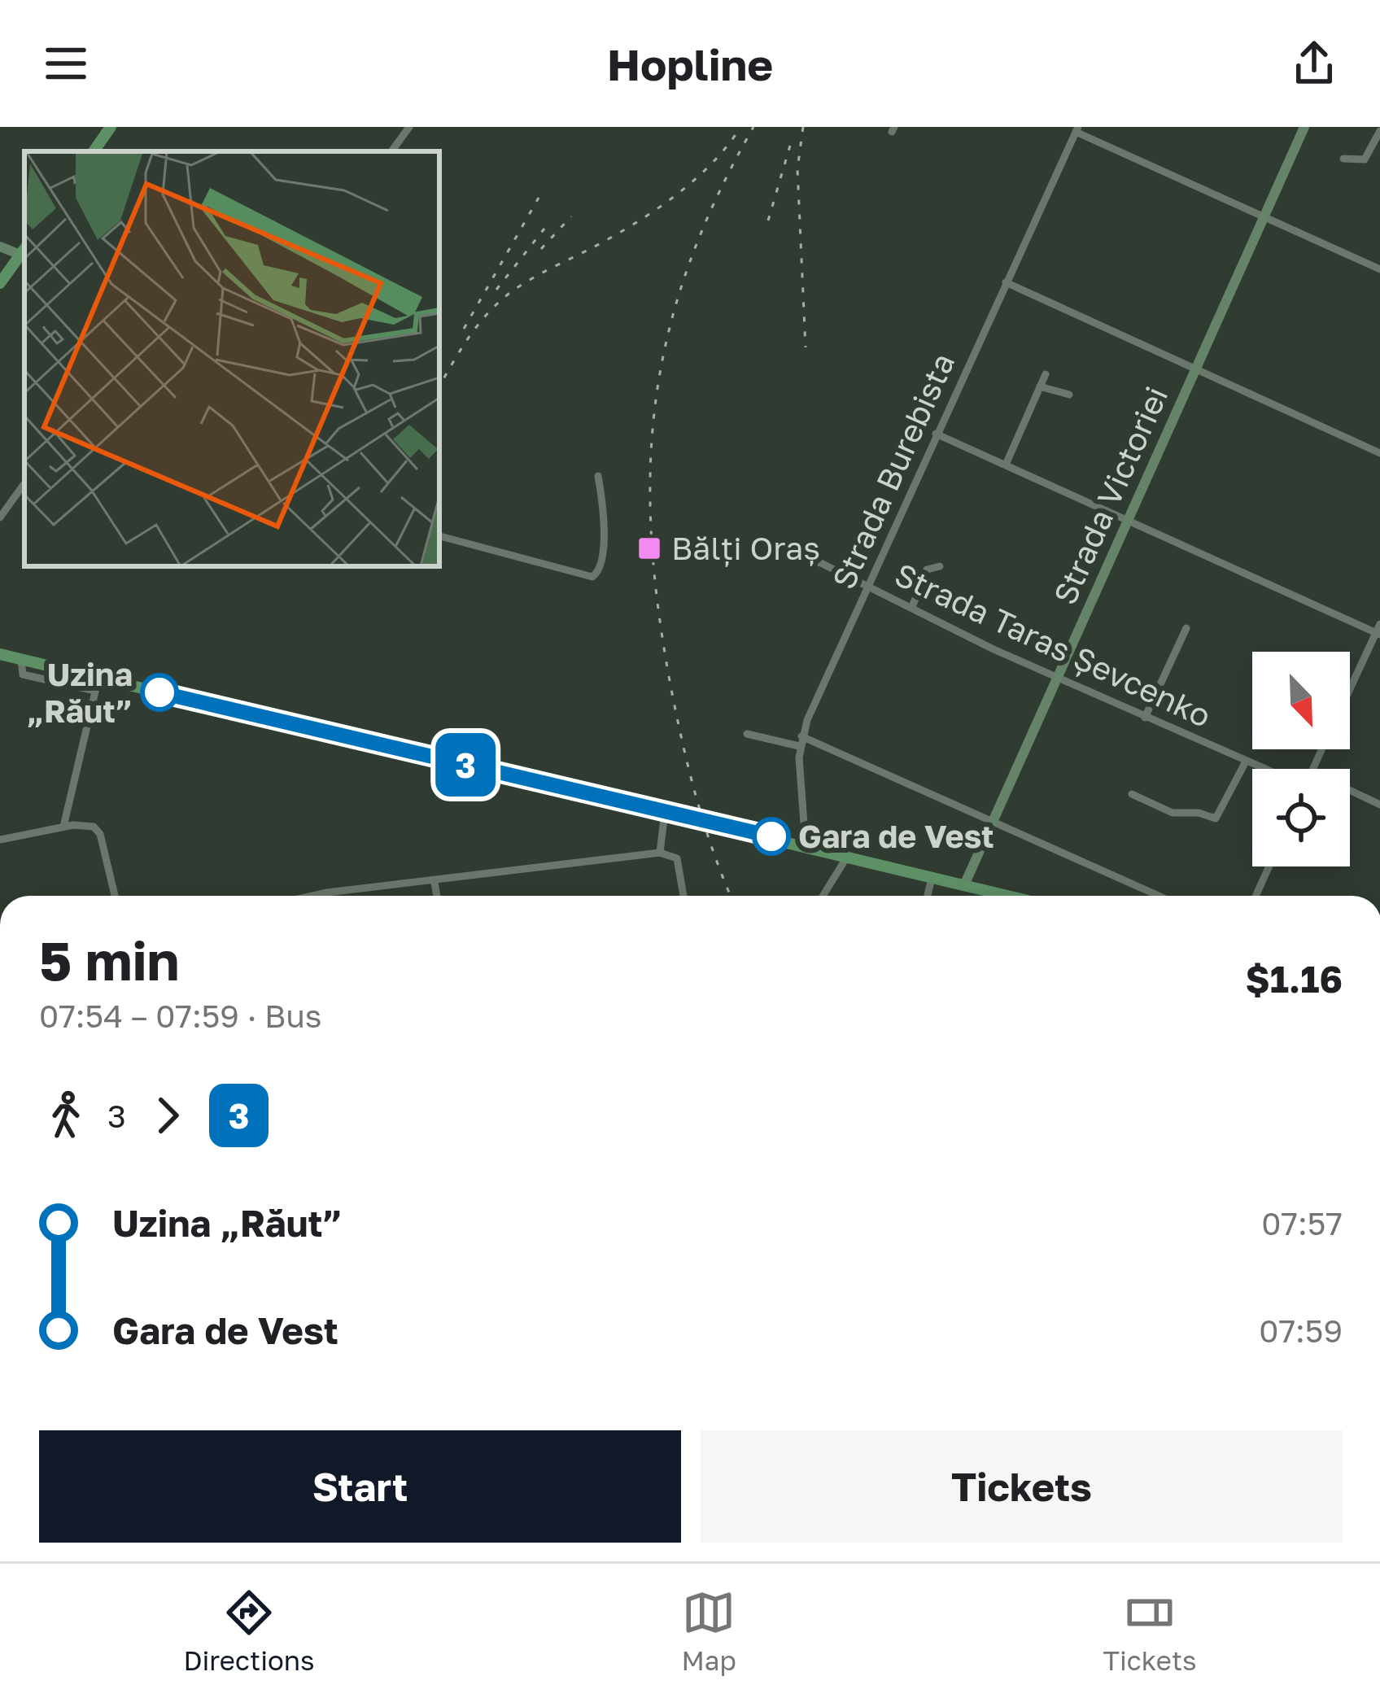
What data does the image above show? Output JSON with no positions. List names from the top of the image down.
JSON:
{
  "streets": {
    "street": ["Strada Burebista", "Strada Victoriei", "Strada Taras Șevcenko"]
  },
  "crossings": [
    ["Strada Burebista", "Strada Taras Șevcenko"],
    ["Strada Victoriei", "Strada Taras Șevcenko"]
  ],
  "places": {
    "transit": ["Bălți Oraș"],
    "other": ["Uzina „Răut”", "Gara de Vest"]
  },
  "lines": ["bus line 3"],
  "north": "bottom right",
  "page": {
    "header": "Hopline",
    "on_map": "3",
    "heading": ["5 min", "07:54 – 07:59 · Bus", "$1.16"],
    "legs": ["3", "3"],
    "list": [
      {
        "name": "Uzina „Răut”",
        "value": "07:57"
      },
      {
        "name": "Gara de Vest",
        "value": "07:59"
      }
    ],
    "buttons": ["Start", "Tickets"],
    "tabs": ["Directions", "Map", "Tickets"]
  }
}
